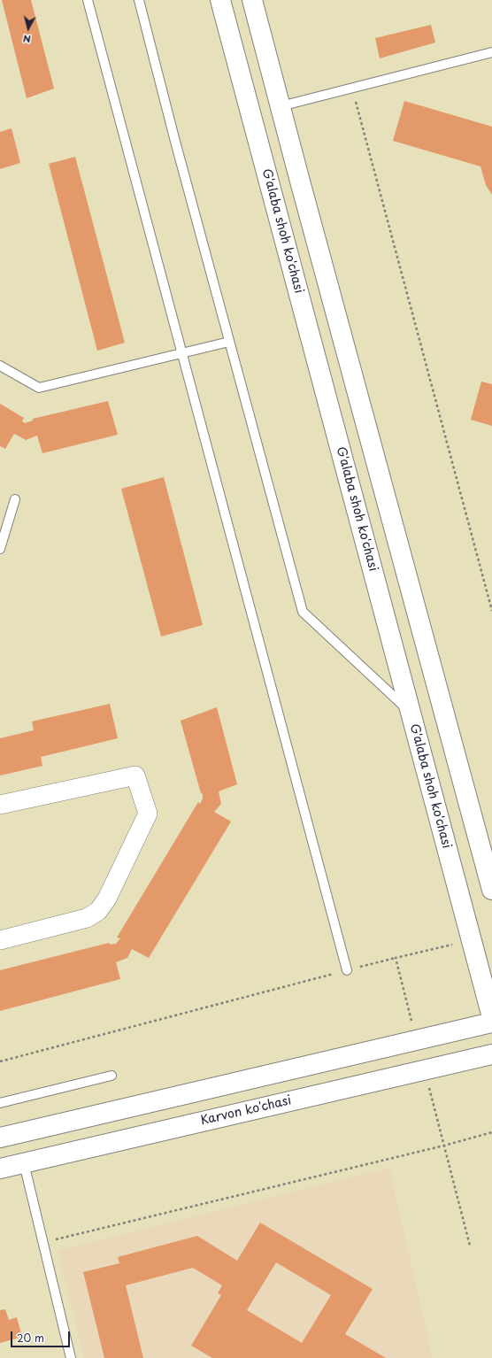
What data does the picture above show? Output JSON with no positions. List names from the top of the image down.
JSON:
{
  "streets": {
    "main road": ["G'alaba shoh ko'chasi", "Karvon ko'chasi"]
  },
  "scale_bar": "20 m",
  "north": "bottom"
}
